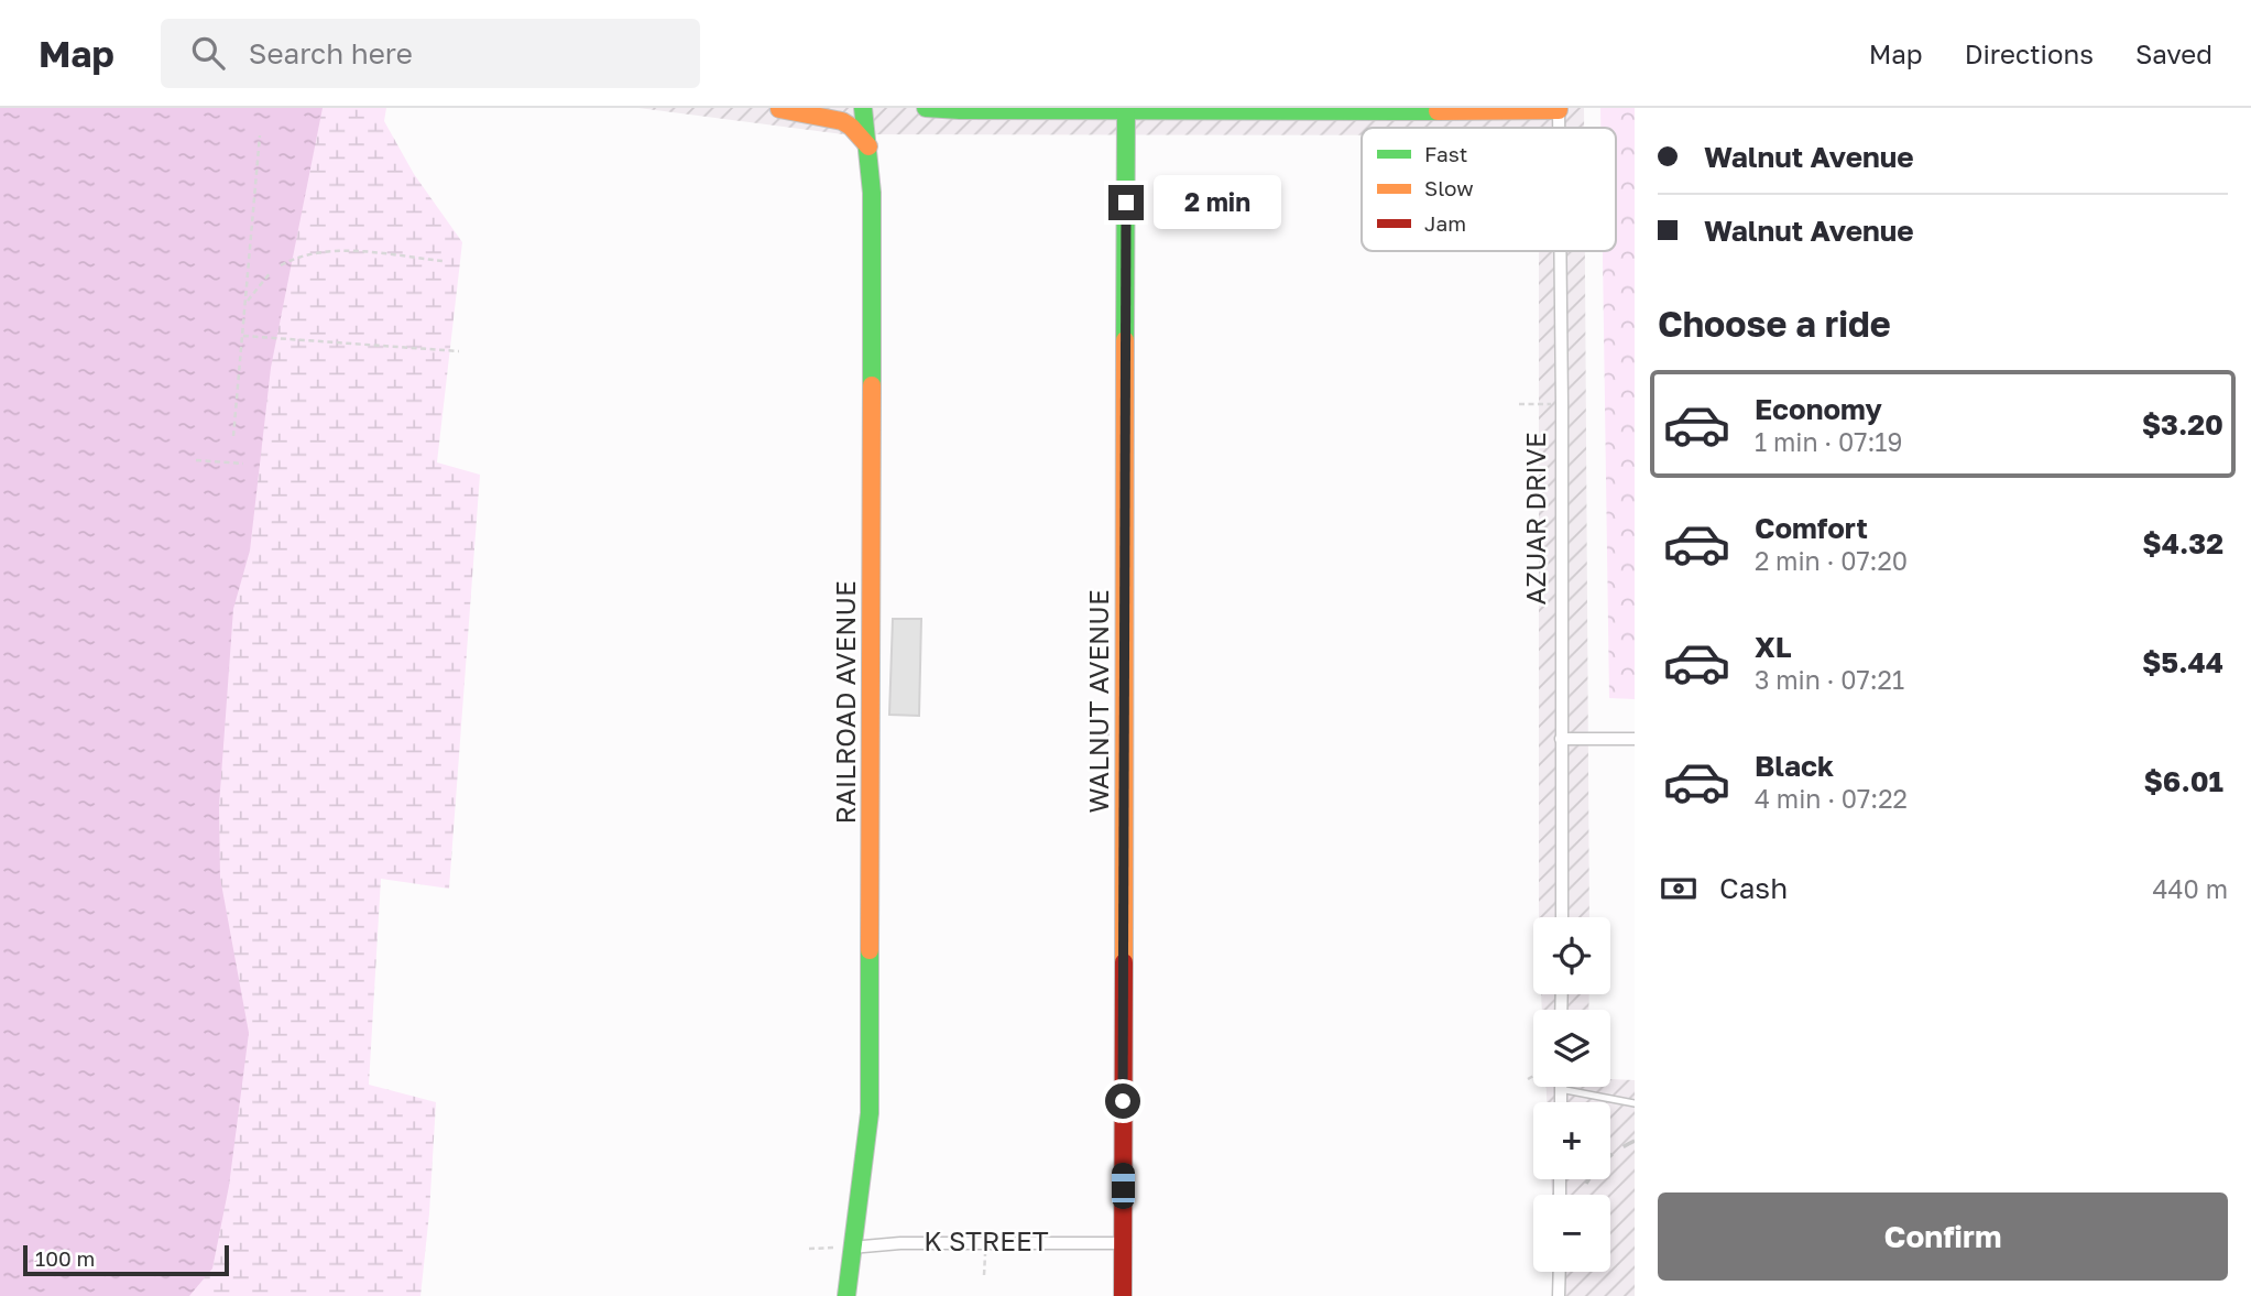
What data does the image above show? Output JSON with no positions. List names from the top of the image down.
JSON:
{
  "streets": {
    "main road": ["WALNUT AVENUE", "RAILROAD AVENUE"],
    "street": ["AZUAR DRIVE", "K STREET"]
  },
  "crossings": [
    ["WALNUT AVENUE", "K STREET"],
    ["RAILROAD AVENUE", "K STREET"]
  ],
  "legend": ["Fast", "Slow", "Jam"],
  "scale_bar": "100 m",
  "page": {
    "header": "Map",
    "search": "Search here",
    "nav": ["Map", "Directions", "Saved"],
    "banner": ["Walnut Avenue", "Walnut Avenue"],
    "bubble": "2 min",
    "heading": "Choose a ride",
    "list": [
      {
        "name": "Economy",
        "note": "1 min · 07:19",
        "value": "$3.20"
      },
      {
        "name": "Comfort",
        "note": "2 min · 07:20",
        "value": "$4.32"
      },
      {
        "name": "XL",
        "note": "3 min · 07:21",
        "value": "$5.44"
      },
      {
        "name": "Black",
        "note": "4 min · 07:22",
        "value": "$6.01"
      }
    ],
    "pay": ["Cash", "440 m"],
    "map_buttons": ["+", "−"],
    "buttons": "Confirm",
    "scale": "100 m"
  }
}
